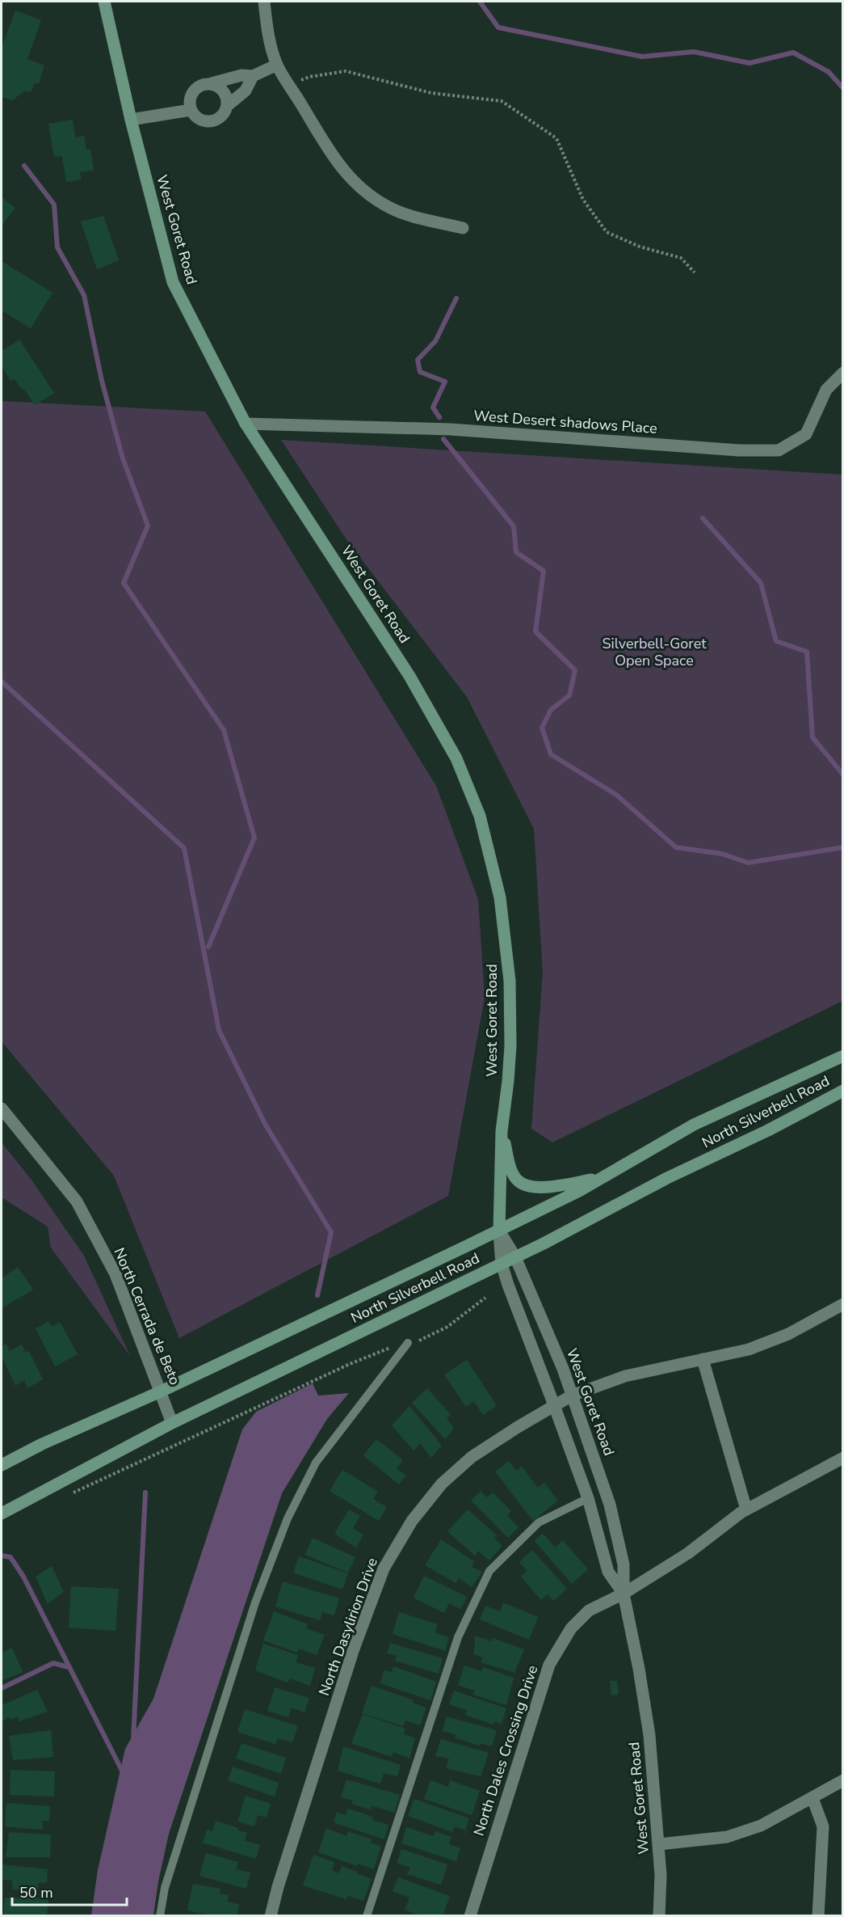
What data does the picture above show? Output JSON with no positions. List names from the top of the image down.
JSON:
{
  "streets": {
    "main road": ["West Goret Road", "North Silverbell Road"],
    "street": [
      "West Desert shadows Place",
      "North Cerrada de Beto",
      "North Dasylirion Drive",
      "North Dales Crossing Drive"
    ]
  },
  "crossings": [
    ["West Goret Road", "West Desert shadows Place"],
    ["West Goret Road", "North Silverbell Road"],
    ["West Goret Road", "North Dasylirion Drive"],
    ["West Goret Road", "North Dales Crossing Drive"],
    ["North Silverbell Road", "North Cerrada de Beto"]
  ],
  "parks": ["Silverbell-Goret Open Space"],
  "scale_bar": "50 m"
}
